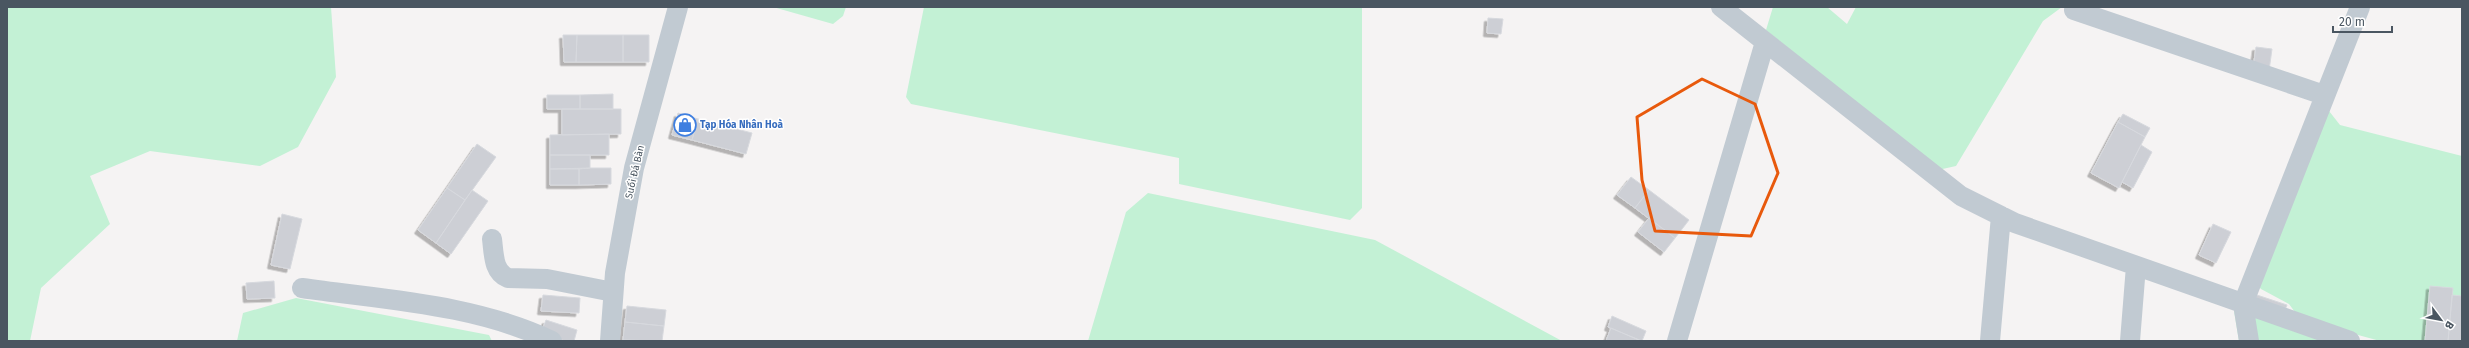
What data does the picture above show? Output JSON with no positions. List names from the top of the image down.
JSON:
{
  "streets": {
    "street": ["Suối Đá Bàn"]
  },
  "places": {
    "shop": ["Tạp Hóa Nhân Hoà"]
  },
  "scale_bar": "20 m",
  "north": "bottom right"
}
